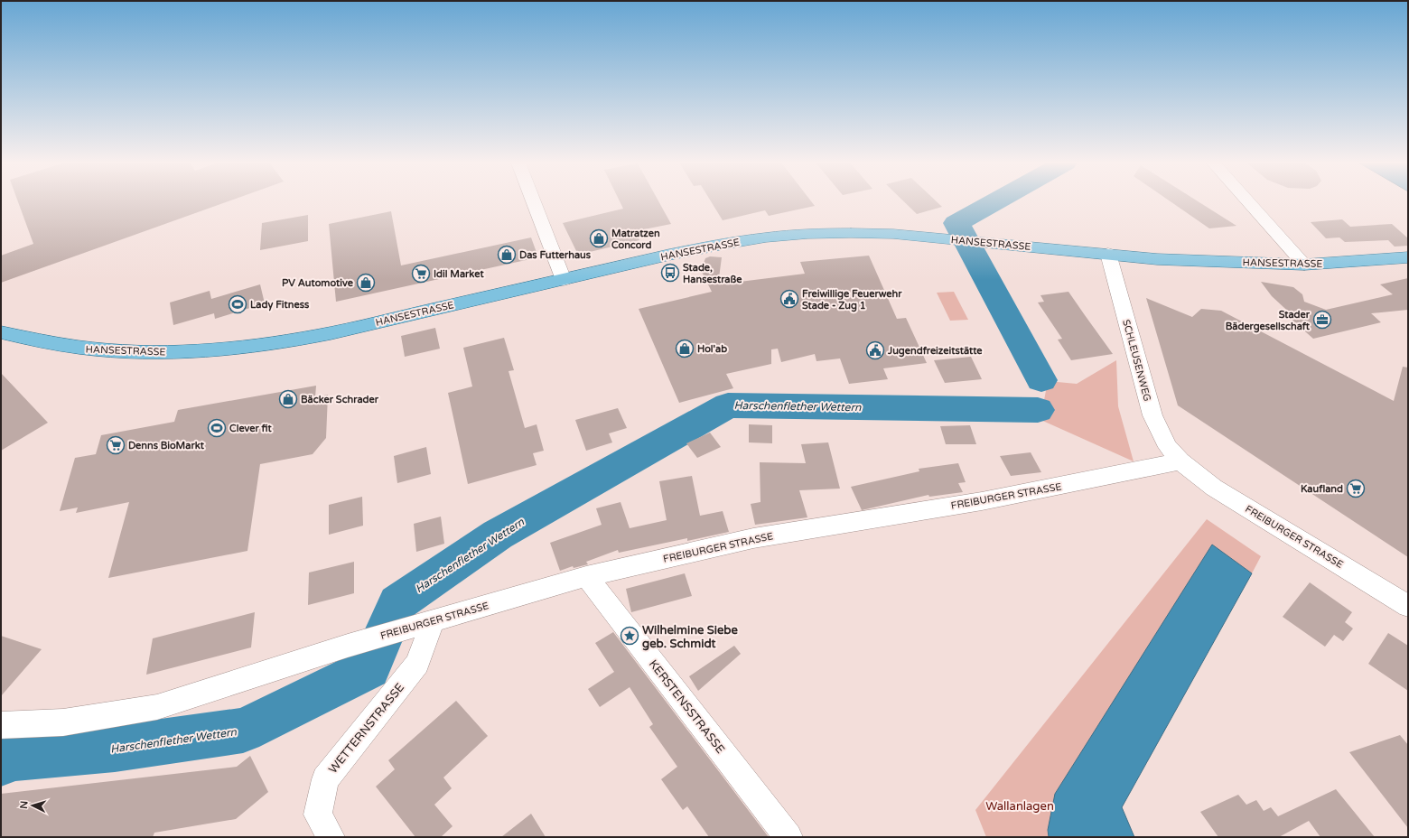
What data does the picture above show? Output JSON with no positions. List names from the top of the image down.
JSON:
{
  "streets": {
    "main road": ["HANSESTRASSE"],
    "street": [
      "SCHLEUSENWEG",
      "FREIBURGER STRASSE",
      "KERSTENSSTRASSE",
      "WETTERNSTRASSE"
    ]
  },
  "crossings": [
    ["HANSESTRASSE", "SCHLEUSENWEG"],
    ["SCHLEUSENWEG", "FREIBURGER STRASSE"],
    ["FREIBURGER STRASSE", "KERSTENSSTRASSE"],
    ["FREIBURGER STRASSE", "WETTERNSTRASSE"]
  ],
  "water": ["Harschenflether Wettern"],
  "parks": ["Wallanlagen"],
  "places": {
    "shop": [
      "Matratzen Concord",
      "Das Futterhaus",
      "PV Automotive",
      "Hol'ab",
      "Bäcker Schrader"
    ],
    "bus stop": ["Stade, Hansestraße"],
    "supermarket": ["Idil Market", "Denns BioMarkt", "Kaufland"],
    "public building": ["Freiwillige Feuerwehr Stade - Zug 1", "Jugendfreizeitstätte"],
    "sports": ["Lady Fitness", "Clever fit"],
    "office": ["Stader Bädergesellschaft"],
    "place": ["Wilhelmine Siebe geb. Schmidt"]
  },
  "north": "left"
}
